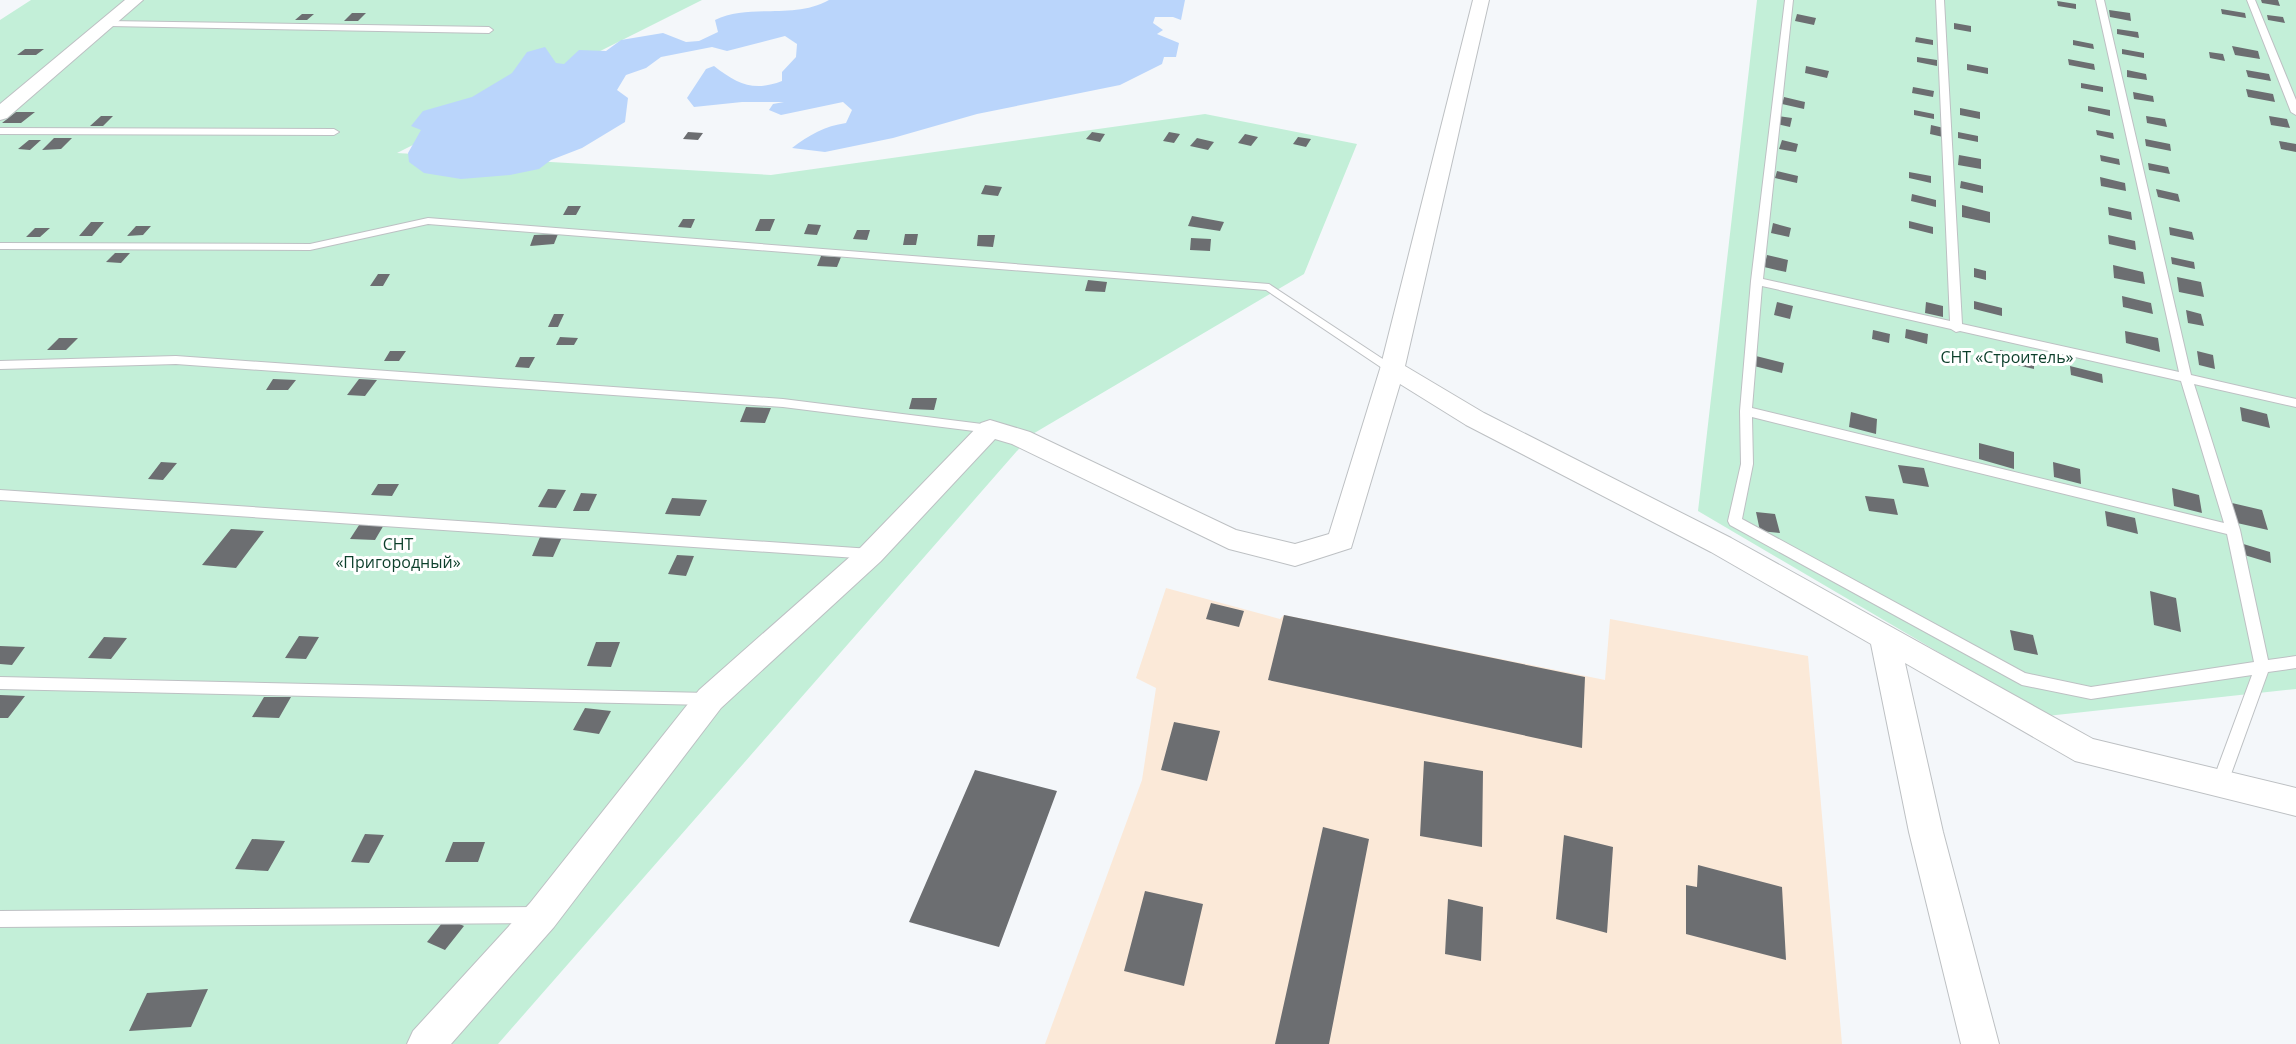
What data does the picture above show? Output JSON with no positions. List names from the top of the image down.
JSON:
{
  "parks": ["СНТ «Строитель»", "СНТ «Пригородный»"]
}
